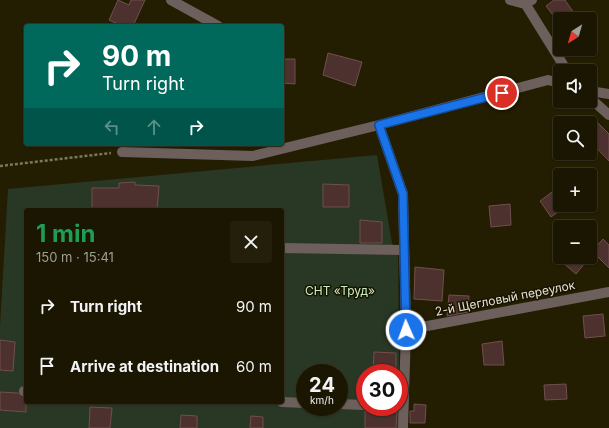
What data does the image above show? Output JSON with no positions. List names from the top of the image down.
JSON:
{
  "streets": {
    "street": ["2-й Щегловый переулок"]
  },
  "parks": ["СНТ «Труд»"],
  "north": "bottom left",
  "page": {
    "map_buttons": ["+", "−"],
    "turn": ["90 m", "Turn right"],
    "heading": ["1 min", "150 m · 15:41"],
    "list": [
      {
        "name": "Turn right",
        "value": "90 m"
      },
      {
        "name": "Arrive at destination",
        "value": "60 m"
      }
    ],
    "speed": "24 km/h",
    "limit": "30"
  }
}
